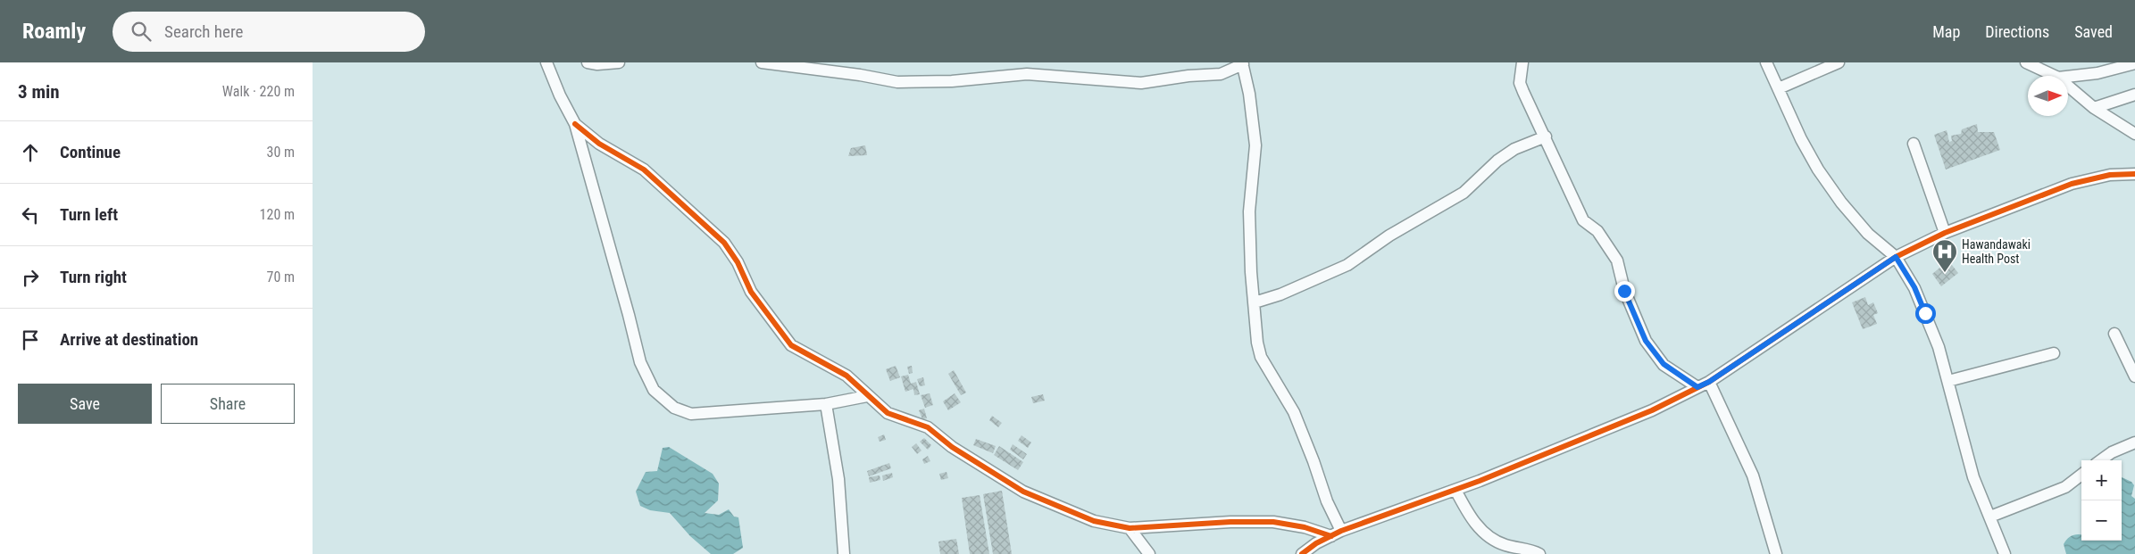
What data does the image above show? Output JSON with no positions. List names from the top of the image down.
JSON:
{
  "places": {
    "hospital": ["Hawandawaki Health Post"]
  },
  "north": "right",
  "page": {
    "header": "Roamly",
    "search": "Search here",
    "nav": ["Map", "Directions", "Saved"],
    "heading": ["3 min", "Walk · 220 m"],
    "list": [
      ["Continue", "30 m"],
      ["Turn left", "120 m"],
      ["Turn right", "70 m"],
      "Arrive at destination"
    ],
    "buttons": ["Save", "Share"],
    "map_buttons": ["+", "−"]
  }
}
